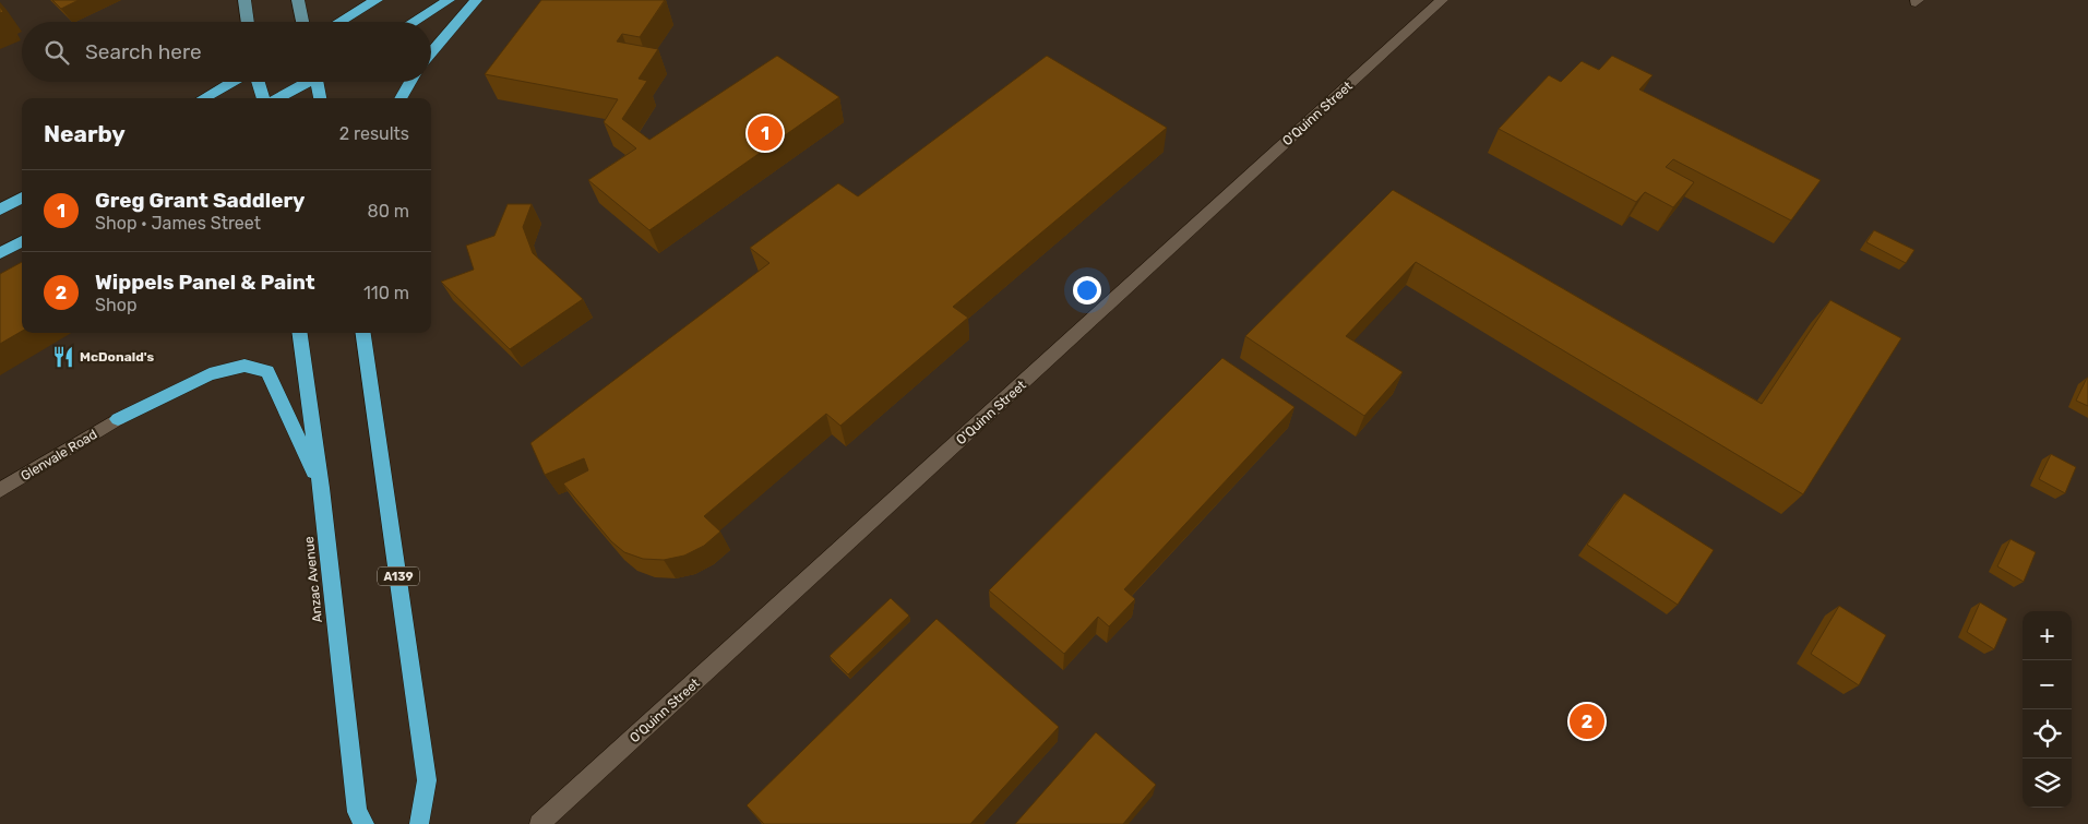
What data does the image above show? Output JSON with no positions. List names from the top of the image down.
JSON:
{
  "streets": {
    "highway": ["A139", "Anzac Avenue"],
    "street": ["O'Quinn Street", "Glenvale Road"]
  },
  "places": {
    "restaurant": ["McDonald's"]
  },
  "page": {
    "search": "Search here",
    "heading": ["Nearby", "2 results"],
    "pins": ["1", "2"],
    "list": [
      {
        "mark": "1",
        "name": "Greg Grant Saddlery",
        "note": "Shop · James Street",
        "value": "80 m"
      },
      {
        "mark": "2",
        "name": "Wippels Panel & Paint",
        "note": "Shop",
        "value": "110 m"
      }
    ],
    "map_buttons": ["+", "−"]
  }
}
